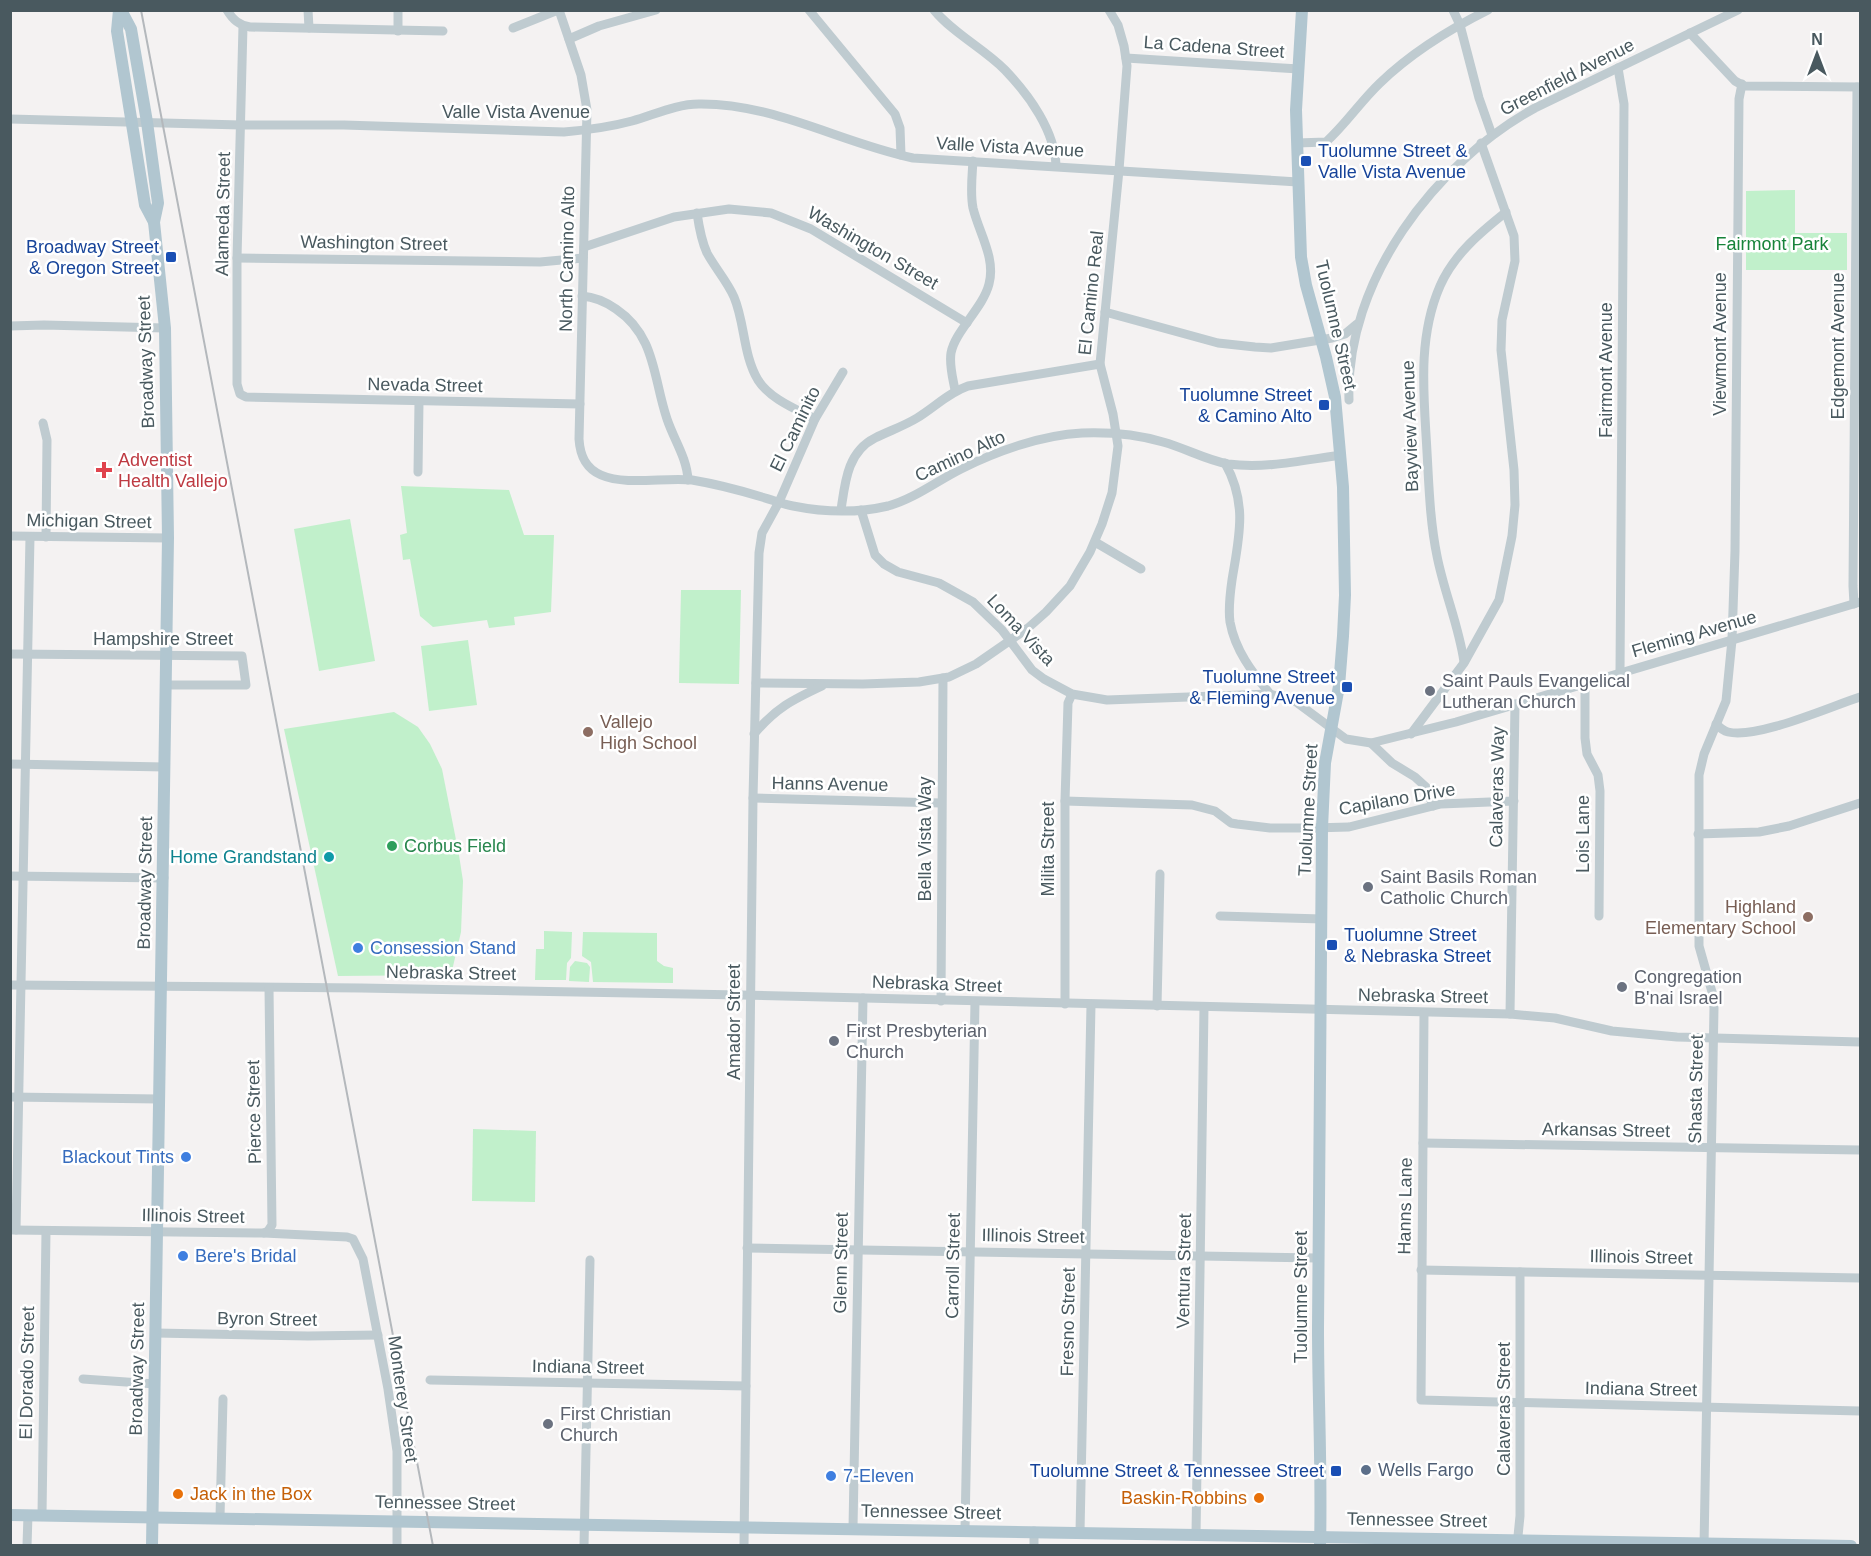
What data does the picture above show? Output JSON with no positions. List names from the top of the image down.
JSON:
{
  "streets": {
    "main road": ["Tuolumne Street", "Broadway Street", "Tennessee Street"],
    "street": [
      "La Cadena Street",
      "Greenfield Avenue",
      "Valle Vista Avenue",
      "Alameda Street",
      "Washington Street",
      "North Camino Alto",
      "El Camino Real",
      "Viewmont Avenue",
      "Edgemont Avenue",
      "Fairmont Avenue",
      "Nevada Street",
      "Bayview Avenue",
      "El Caminito",
      "Camino Alto",
      "Michigan Street",
      "Loma Vista",
      "Fleming Avenue",
      "Hampshire Street",
      "Hanns Avenue",
      "Calaveras Way",
      "Capilano Drive",
      "Lois Lane",
      "Bella Vista Way",
      "Milita Street",
      "Nebraska Street",
      "Amador Street",
      "Shasta Street",
      "Pierce Street",
      "Arkansas Street",
      "Hanns Lane",
      "Illinois Street",
      "Glenn Street",
      "Carroll Street",
      "Ventura Street",
      "Byron Street",
      "Fresno Street",
      "Indiana Street",
      "El Dorado Street",
      "Monterey Street",
      "Calaveras Street"
    ]
  },
  "crossings": [
    ["La Cadena Street", "El Camino Real"],
    ["La Cadena Street", "Tuolumne Street"],
    ["Greenfield Avenue", "Fairmont Avenue"],
    ["Valle Vista Avenue", "Alameda Street"],
    ["Valle Vista Avenue", "North Camino Alto"],
    ["Valle Vista Avenue", "El Camino Real"],
    ["Valle Vista Avenue", "Tuolumne Street"],
    ["Valle Vista Avenue", "Broadway Street"],
    ["Alameda Street", "Washington Street"],
    ["Alameda Street", "Nevada Street"],
    ["Washington Street", "North Camino Alto"],
    ["North Camino Alto", "Nevada Street"],
    ["North Camino Alto", "Camino Alto"],
    ["El Camino Real", "Camino Alto"],
    ["El Camino Real", "Loma Vista"],
    ["El Camino Real", "Bella Vista Way"],
    ["El Camino Real", "Amador Street"],
    ["Tuolumne Street", "Camino Alto"],
    ["Tuolumne Street", "Loma Vista"],
    ["Tuolumne Street", "Fleming Avenue"],
    ["Tuolumne Street", "Capilano Drive"],
    ["Tuolumne Street", "Nebraska Street"],
    ["Tuolumne Street", "Illinois Street"],
    ["Tuolumne Street", "Tennessee Street"],
    ["Viewmont Avenue", "Fleming Avenue"],
    ["Viewmont Avenue", "Shasta Street"],
    ["Edgemont Avenue", "Fleming Avenue"],
    ["Broadway Street", "Michigan Street"],
    ["Broadway Street", "Hampshire Street"],
    ["Broadway Street", "Nebraska Street"],
    ["Broadway Street", "Illinois Street"],
    ["Broadway Street", "Byron Street"],
    ["Broadway Street", "Tennessee Street"],
    ["Fairmont Avenue", "Fleming Avenue"],
    ["El Caminito", "Camino Alto"],
    ["El Caminito", "Amador Street"],
    ["Camino Alto", "Loma Vista"],
    ["Camino Alto", "Amador Street"],
    ["Loma Vista", "Fleming Avenue"],
    ["Loma Vista", "Milita Street"],
    ["Fleming Avenue", "Calaveras Way"],
    ["Fleming Avenue", "Lois Lane"],
    ["Fleming Avenue", "Shasta Street"],
    ["Hanns Avenue", "Bella Vista Way"],
    ["Hanns Avenue", "Amador Street"],
    ["Calaveras Way", "Capilano Drive"],
    ["Calaveras Way", "Nebraska Street"],
    ["Capilano Drive", "Milita Street"],
    ["Bella Vista Way", "Nebraska Street"],
    ["Milita Street", "Nebraska Street"],
    ["Nebraska Street", "Amador Street"],
    ["Nebraska Street", "Shasta Street"],
    ["Nebraska Street", "Pierce Street"],
    ["Nebraska Street", "Hanns Lane"],
    ["Nebraska Street", "Glenn Street"],
    ["Nebraska Street", "Carroll Street"],
    ["Nebraska Street", "Ventura Street"],
    ["Nebraska Street", "Fresno Street"],
    ["Amador Street", "Illinois Street"],
    ["Amador Street", "Indiana Street"],
    ["Amador Street", "Tennessee Street"],
    ["Shasta Street", "Arkansas Street"],
    ["Shasta Street", "Illinois Street"],
    ["Shasta Street", "Indiana Street"],
    ["Shasta Street", "Tennessee Street"],
    ["Pierce Street", "Illinois Street"],
    ["Arkansas Street", "Hanns Lane"],
    ["Hanns Lane", "Illinois Street"],
    ["Hanns Lane", "Indiana Street"],
    ["Illinois Street", "Glenn Street"],
    ["Illinois Street", "Carroll Street"],
    ["Illinois Street", "Ventura Street"],
    ["Illinois Street", "Fresno Street"],
    ["Illinois Street", "El Dorado Street"],
    ["Illinois Street", "Monterey Street"],
    ["Illinois Street", "Calaveras Street"],
    ["Glenn Street", "Tennessee Street"],
    ["Carroll Street", "Tennessee Street"],
    ["Ventura Street", "Tennessee Street"],
    ["Byron Street", "Monterey Street"],
    ["Fresno Street", "Tennessee Street"],
    ["Indiana Street", "Calaveras Street"],
    ["El Dorado Street", "Tennessee Street"],
    ["Monterey Street", "Tennessee Street"],
    ["Calaveras Street", "Tennessee Street"]
  ],
  "parks": ["Fairmont Park"],
  "places": {
    "transit": [
      "Tuolumne Street & Valle Vista Avenue",
      "Broadway Street & Oregon Street",
      "Tuolumne Street & Camino Alto",
      "Tuolumne Street & Fleming Avenue",
      "Tuolumne Street & Nebraska Street",
      "Tuolumne Street & Tennessee Street"
    ],
    "health": ["Adventist Health Vallejo"],
    "other": [
      "Saint Pauls Evangelical Lutheran Church",
      "Vallejo High School",
      "Corbus Field",
      "Home Grandstand",
      "Saint Basils Roman Catholic Church",
      "Highland Elementary School",
      "Consession Stand",
      "Congregation B'nai Israel",
      "First Presbyterian Church",
      "Blackout Tints",
      "Bere's Bridal",
      "First Christian Church",
      "Wells Fargo",
      "7-Eleven",
      "Jack in the Box",
      "Baskin-Robbins"
    ]
  },
  "north": "top"
}
